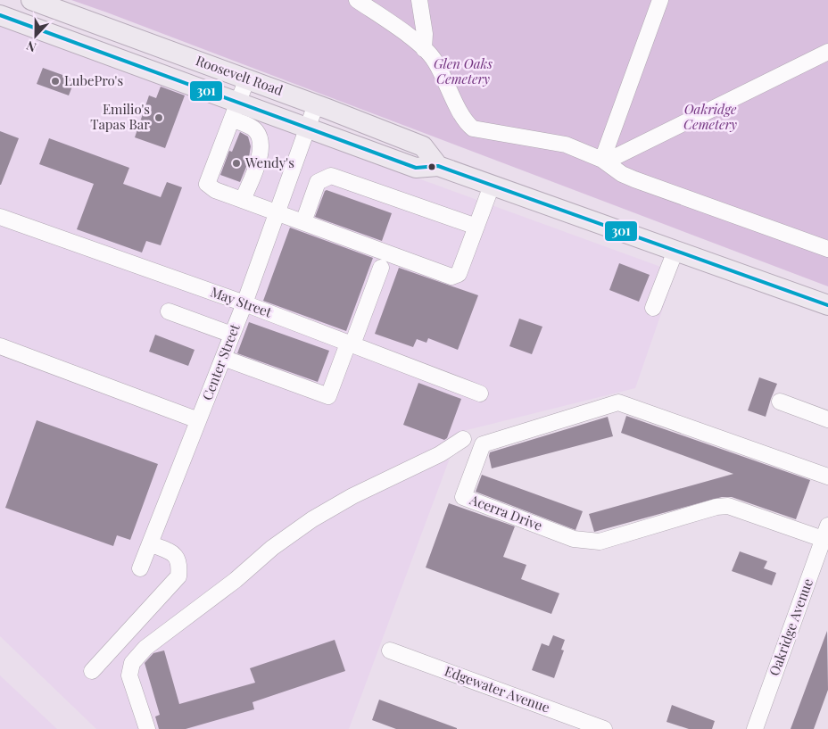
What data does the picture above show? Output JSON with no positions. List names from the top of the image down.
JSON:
{
  "streets": {
    "main road": ["Roosevelt Road"],
    "street": [
      "May Street",
      "Center Street",
      "Acerra Drive",
      "Oakridge Avenue",
      "Edgewater Avenue"
    ]
  },
  "crossings": [
    ["Roosevelt Road", "Center Street"],
    ["May Street", "Center Street"],
    ["Acerra Drive", "Oakridge Avenue"]
  ],
  "parks": ["Glen Oaks Cemetery", "Oakridge Cemetery"],
  "places": ["LubePro's", "Emilio's Tapas Bar", "Wendy's"],
  "lines": ["transit line 301"],
  "north": "bottom"
}
